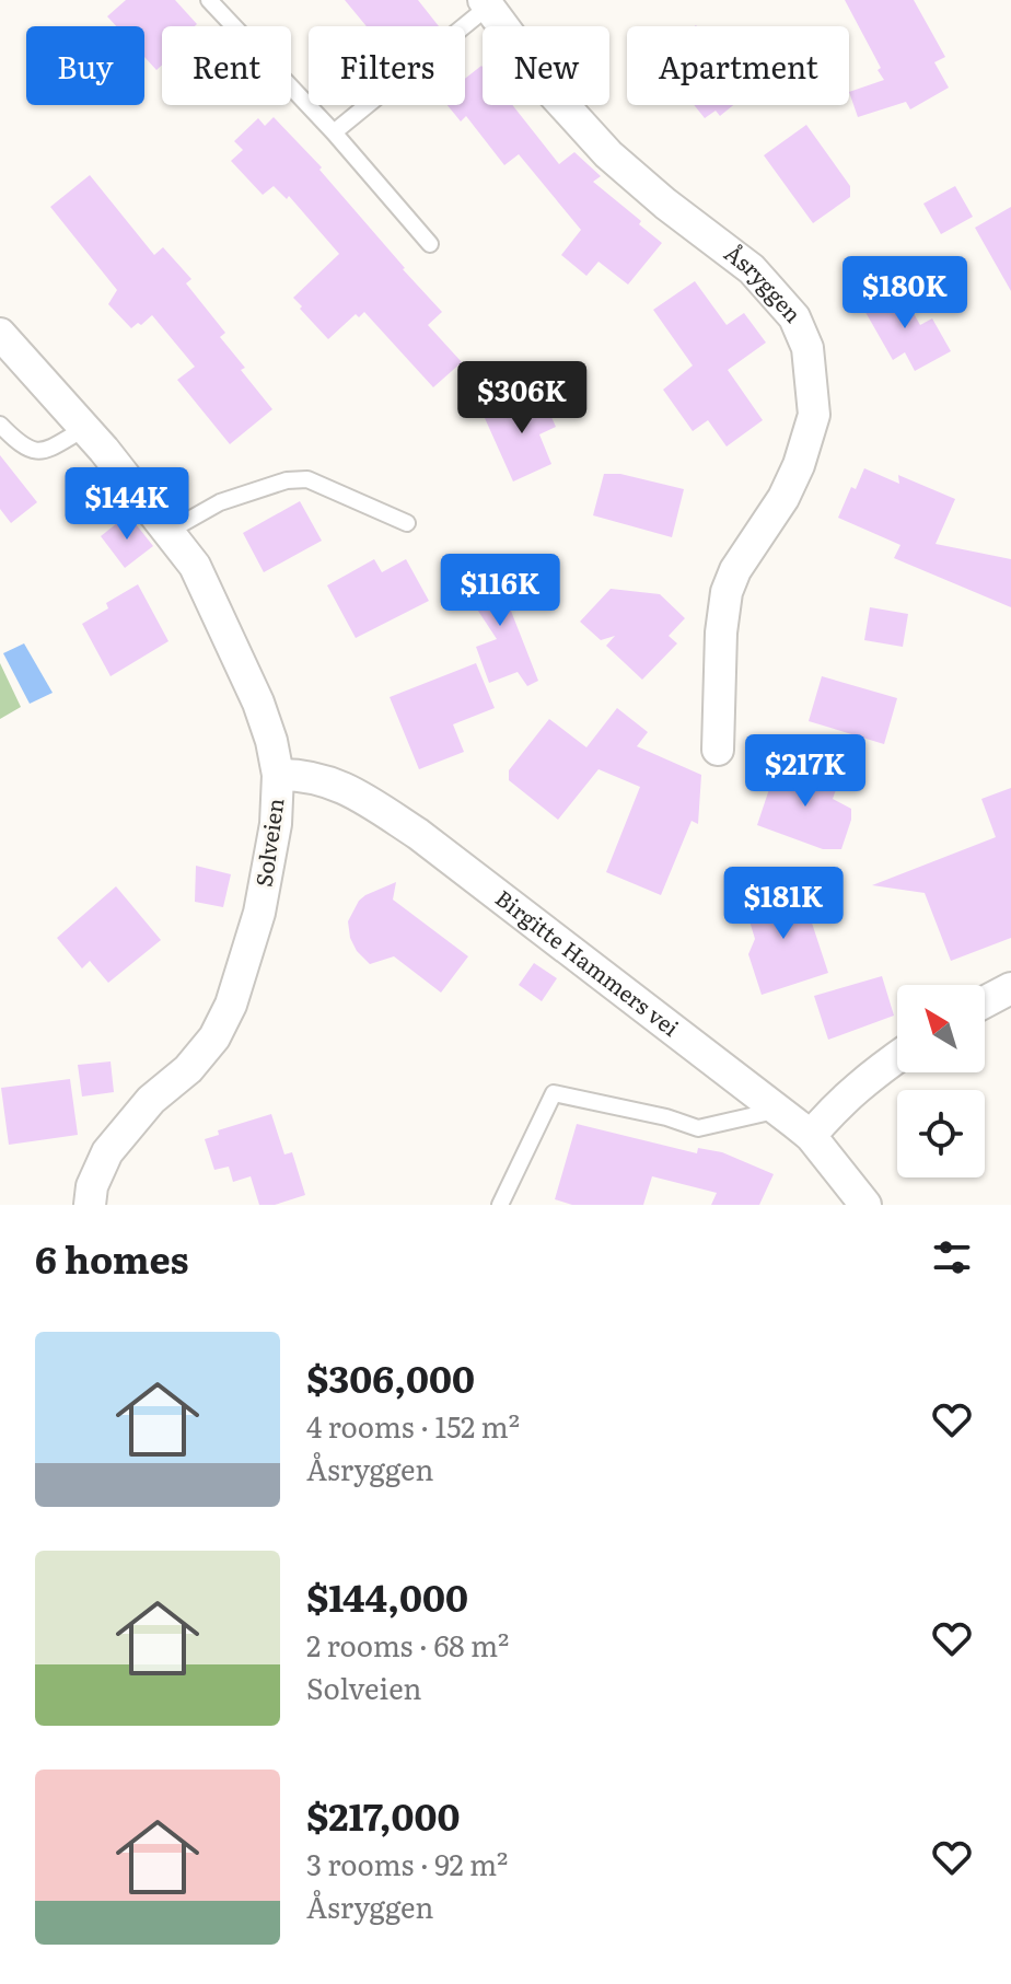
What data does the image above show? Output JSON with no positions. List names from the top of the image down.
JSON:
{
  "streets": {
    "street": ["Åsryggen", "Solveien", "Birgitte Hammers vei"]
  },
  "crossings": [
    ["Solveien", "Birgitte Hammers vei"]
  ],
  "north": "top left",
  "page": {
    "chip": [
      "Buy",
      "Rent",
      "Filters",
      "New",
      "Apartment"
    ],
    "price": [
      "$180K",
      "$306K",
      "$144K",
      "$116K",
      "$217K",
      "$181K"
    ],
    "heading": "6 homes",
    "list": [
      {
        "name": "$306,000",
        "note": "4 rooms · 152 m² · Åsryggen"
      },
      {
        "name": "$144,000",
        "note": "2 rooms · 68 m² · Solveien"
      },
      {
        "name": "$217,000",
        "note": "3 rooms · 92 m² · Åsryggen"
      }
    ]
  }
}
